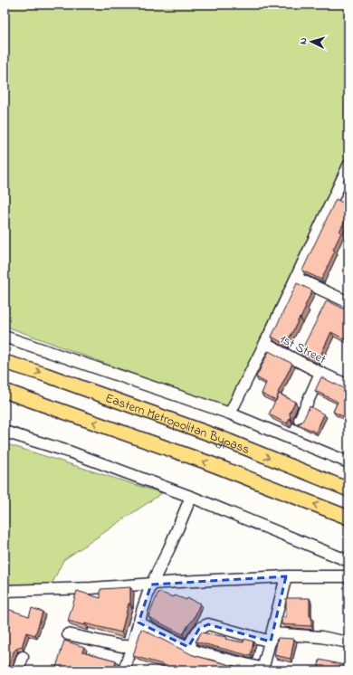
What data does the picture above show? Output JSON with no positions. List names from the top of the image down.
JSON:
{
  "streets": {
    "main road": ["Eastern Metropolitan Bypass"],
    "street": ["1st Street"]
  },
  "north": "left"
}
